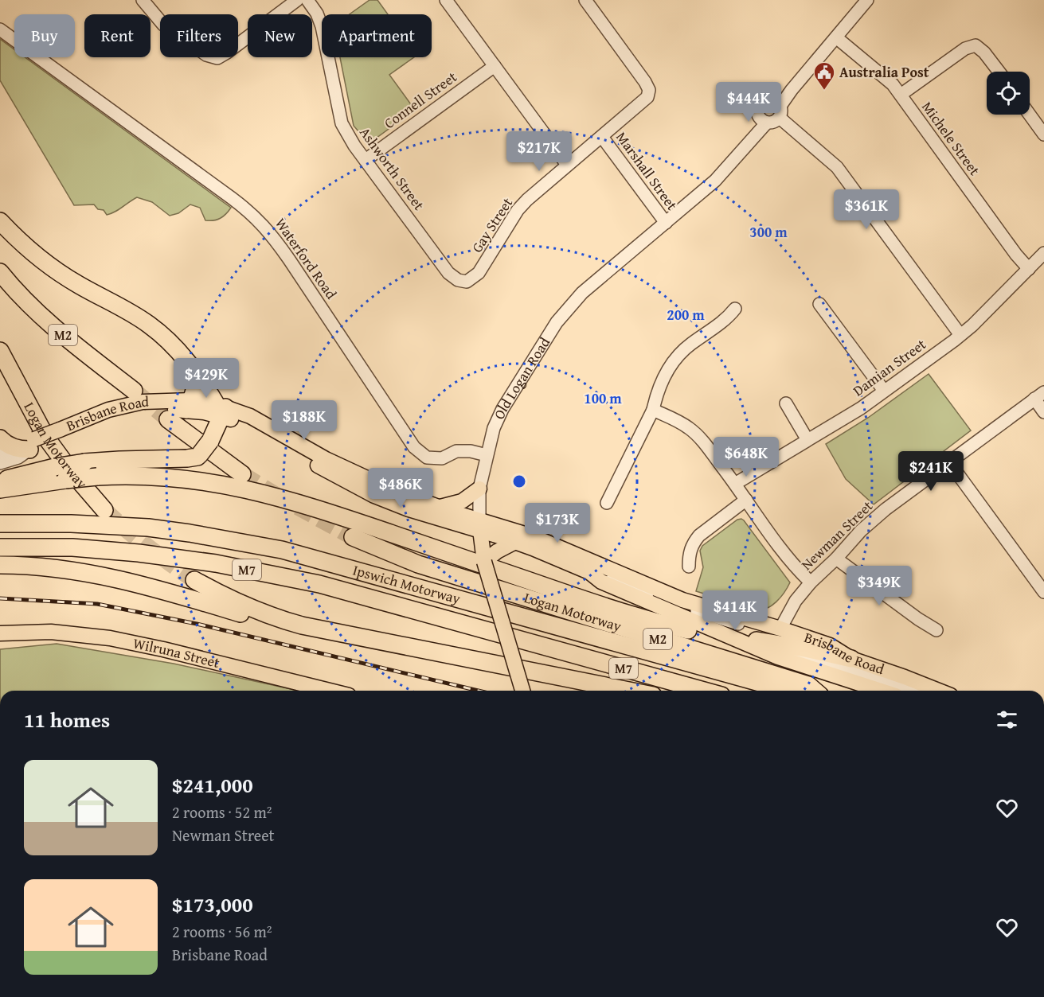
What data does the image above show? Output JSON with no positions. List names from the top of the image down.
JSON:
{
  "streets": {
    "highway": [
      "M2",
      "Logan Motorway",
      "M7",
      "Ipswich Motorway"
    ],
    "main road": ["Old Logan Road", "Brisbane Road", "Wilruna Street"],
    "street": [
      "Connell Street",
      "Michele Street",
      "Ashworth Street",
      "Marshall Street",
      "Gay Street",
      "Waterford Road",
      "Damian Street",
      "Newman Street"
    ]
  },
  "crossings": [
    ["Connell Street", "Ashworth Street"],
    ["Michele Street", "Damian Street"],
    ["Ashworth Street", "Gay Street"],
    ["Marshall Street", "Gay Street"],
    ["Marshall Street", "Old Logan Road"],
    ["Waterford Road", "Old Logan Road"],
    ["Old Logan Road", "Brisbane Road"],
    ["Brisbane Road", "Newman Street"]
  ],
  "places": {
    "public building": ["Australia Post"]
  },
  "page": {
    "chip": [
      "Buy",
      "Rent",
      "Filters",
      "New",
      "Apartment"
    ],
    "price": [
      "$444K",
      "$217K",
      "$361K",
      "$429K",
      "$188K",
      "$648K",
      "$241K",
      "$486K",
      "$173K",
      "$349K",
      "$414K"
    ],
    "heading": "11 homes",
    "list": [
      {
        "name": "$241,000",
        "note": "2 rooms · 52 m² · Newman Street"
      },
      {
        "name": "$173,000",
        "note": "2 rooms · 56 m² · Brisbane Road"
      }
    ]
  },
  "rings": ["300 m", "200 m", "100 m"]
}
